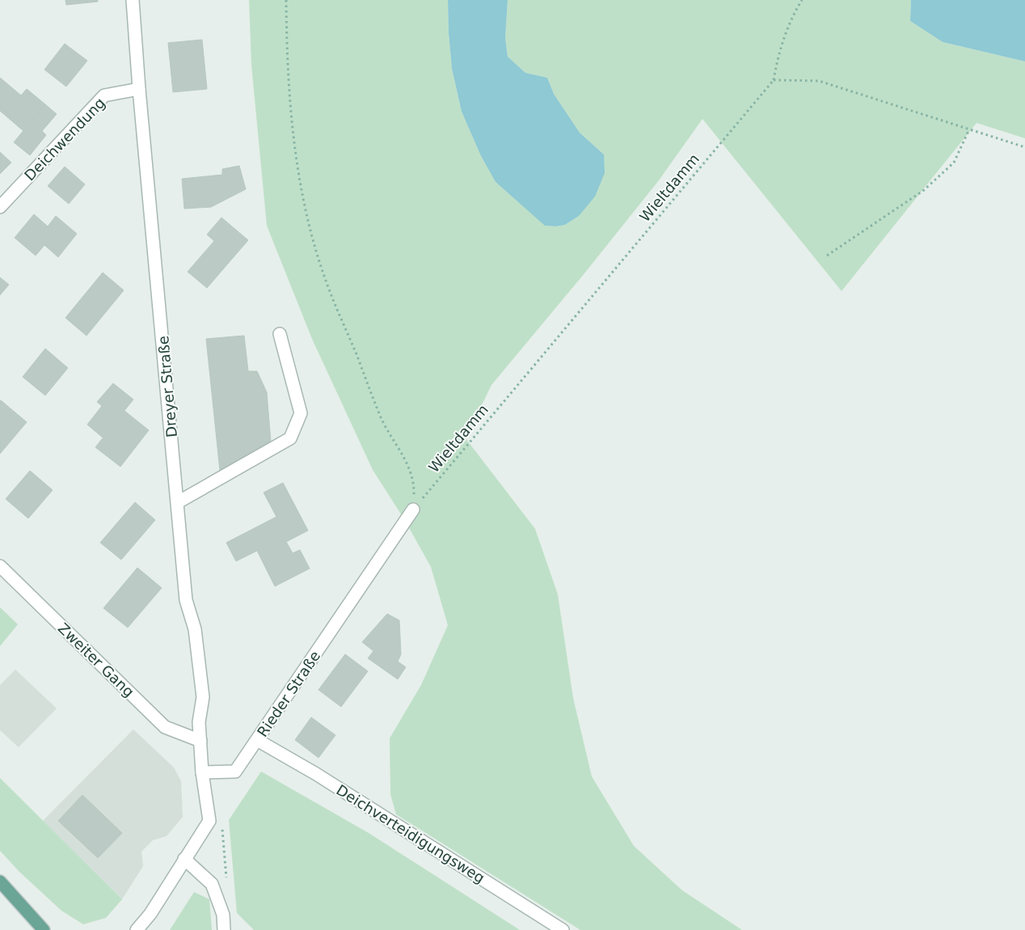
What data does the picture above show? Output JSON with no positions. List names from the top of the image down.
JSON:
{
  "streets": {
    "street": [
      "Deichwendung",
      "Dreyer Straße",
      "Zweiter Gang",
      "Rieder Straße",
      "Deichverteidigungsweg"
    ],
    "path": ["Wieltdamm"]
  },
  "crossings": [
    ["Deichwendung", "Dreyer Straße"],
    ["Wieltdamm", "Rieder Straße"],
    ["Dreyer Straße", "Zweiter Gang"],
    ["Dreyer Straße", "Rieder Straße"],
    ["Rieder Straße", "Deichverteidigungsweg"]
  ]
}
